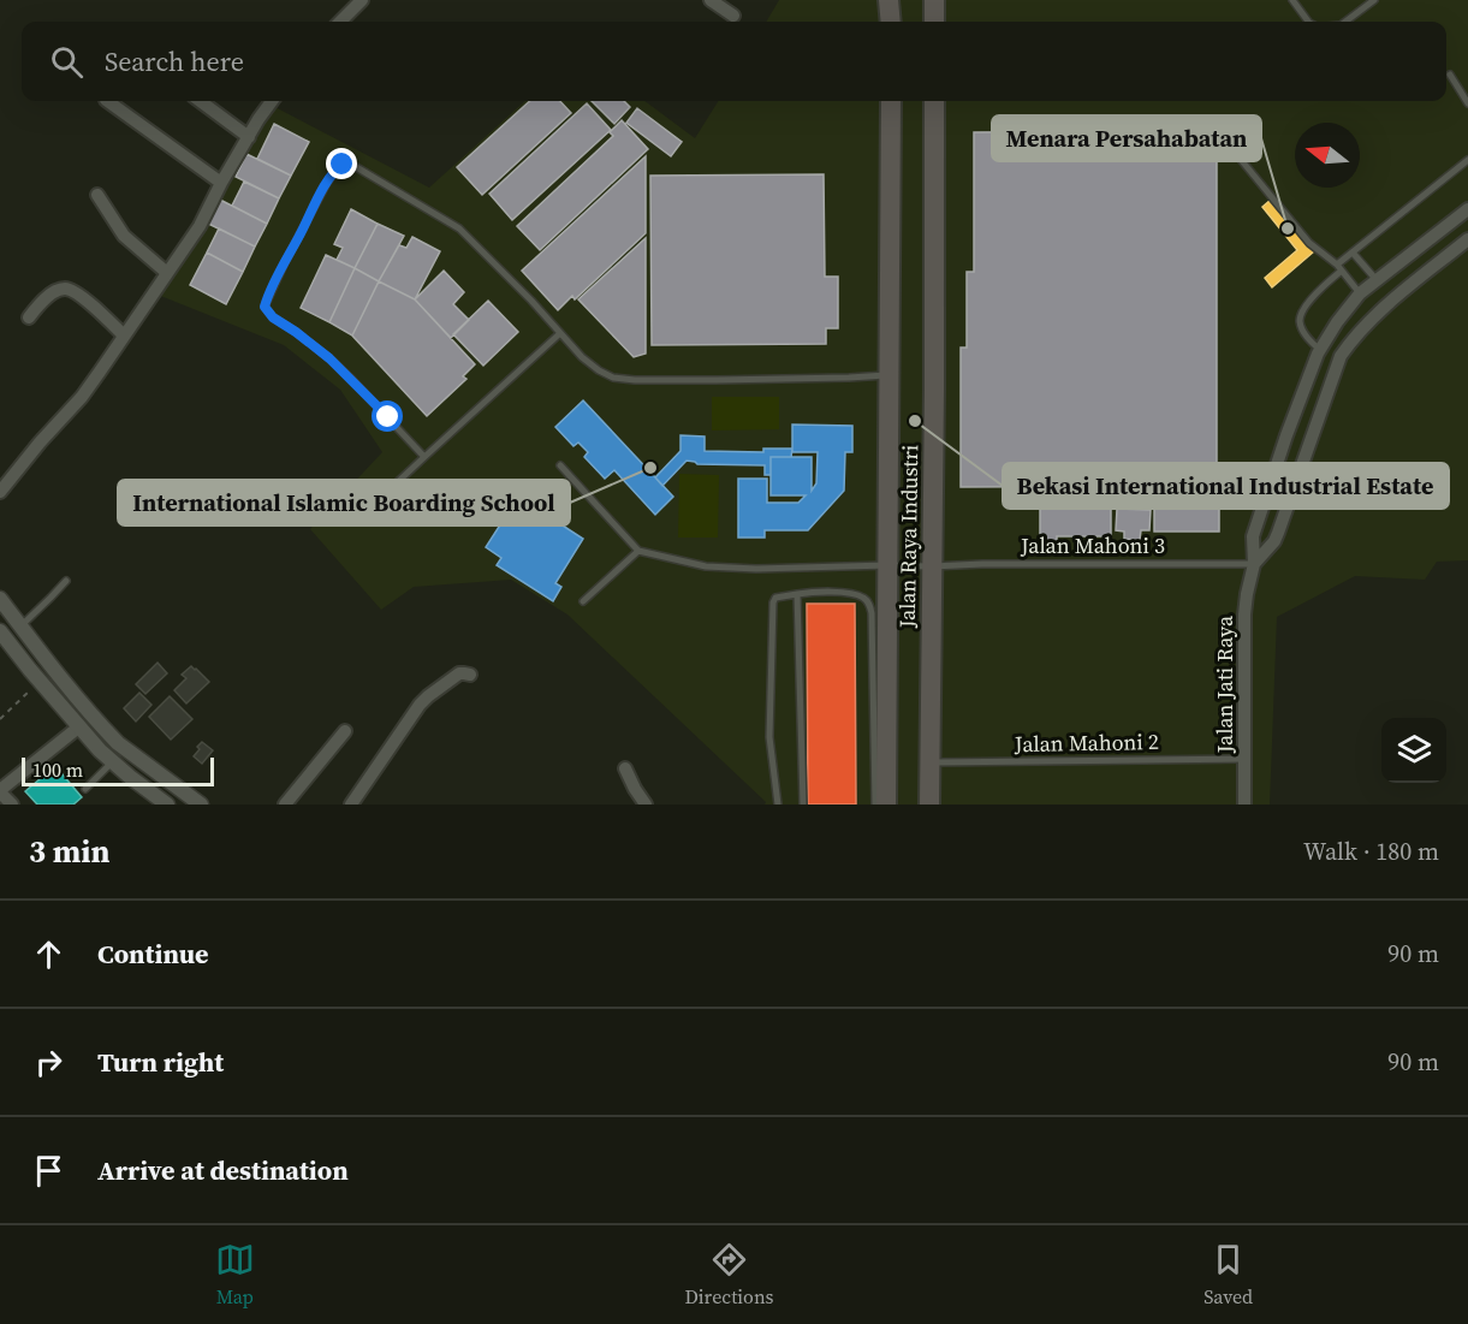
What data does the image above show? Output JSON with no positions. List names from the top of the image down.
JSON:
{
  "streets": {
    "main road": ["Jalan Raya Industri"],
    "street": ["Jalan Jati Raya"],
    "lane": ["Jalan Mahoni 3", "Jalan Mahoni 2"]
  },
  "crossings": [
    ["Jalan Raya Industri", "Jalan Mahoni 3"],
    ["Jalan Raya Industri", "Jalan Mahoni 2"],
    ["Jalan Mahoni 3", "Jalan Jati Raya"],
    ["Jalan Jati Raya", "Jalan Mahoni 2"]
  ],
  "places": ["Menara Persahabatan", "Bekasi International Industrial Estate", "International Islamic Boarding School"],
  "scale_bar": "100 m",
  "north": "left",
  "page": {
    "search": "Search here",
    "scale": "100 m",
    "heading": ["3 min", "Walk · 180 m"],
    "list": [
      ["Continue", "90 m"],
      ["Turn right", "90 m"],
      "Arrive at destination"
    ],
    "nav": ["Map", "Directions", "Saved"]
  }
}
